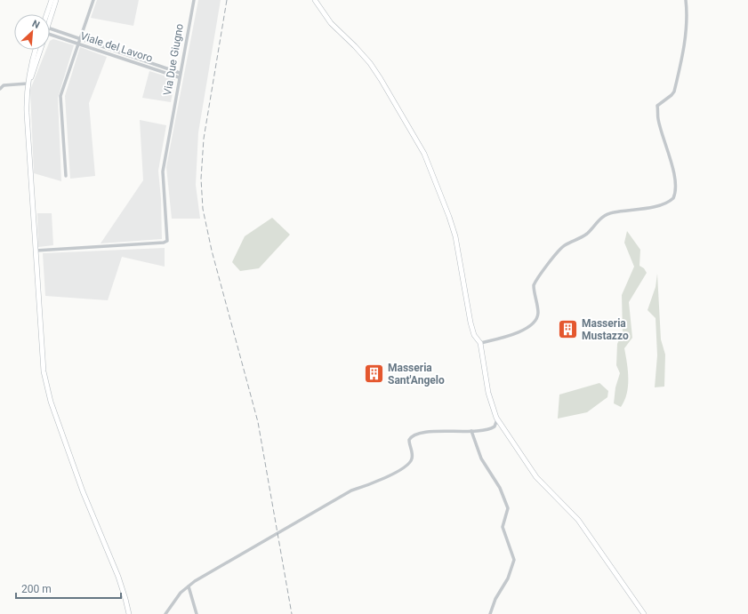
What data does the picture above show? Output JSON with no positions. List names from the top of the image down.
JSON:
{
  "streets": {
    "street": ["Viale del Lavoro", "Via Due Giugno"]
  },
  "crossings": [
    ["Viale del Lavoro", "Via Due Giugno"]
  ],
  "places": {
    "building": ["Masseria Mustazzo", "Masseria Sant'Angelo"]
  },
  "scale_bar": "200 m",
  "north": "top right"
}
